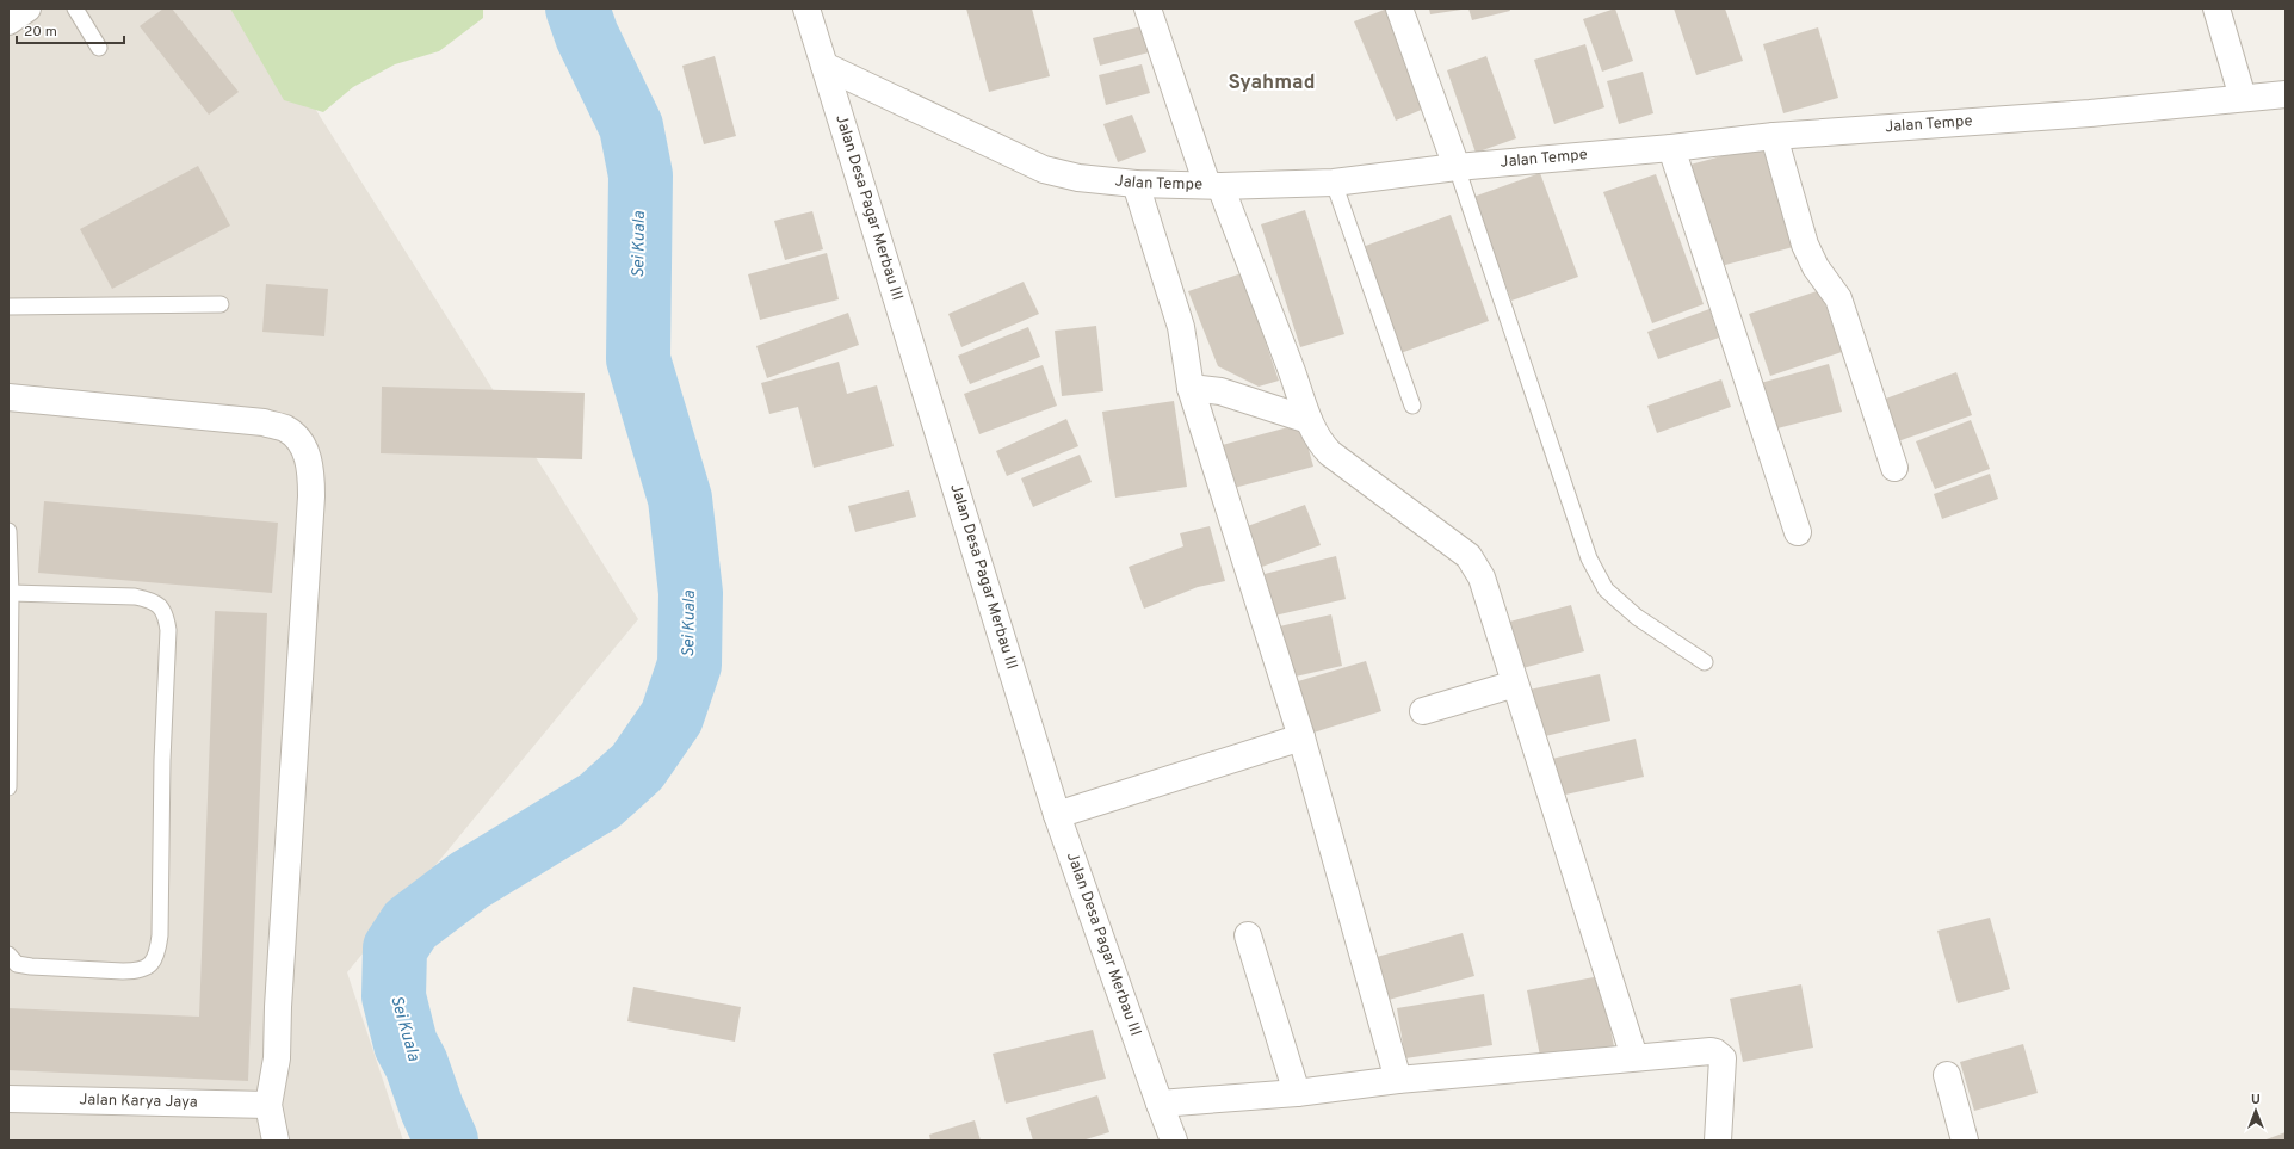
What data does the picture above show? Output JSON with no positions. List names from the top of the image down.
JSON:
{
  "streets": {
    "street": ["Jalan Tempe", "Jalan Desa Pagar Merbau III", "Jalan Karya Jaya"]
  },
  "crossings": [
    ["Jalan Tempe", "Jalan Desa Pagar Merbau III"]
  ],
  "districts": ["Syahmad"],
  "water": ["Sei Kuala"],
  "scale_bar": "20 m",
  "north": "top"
}
